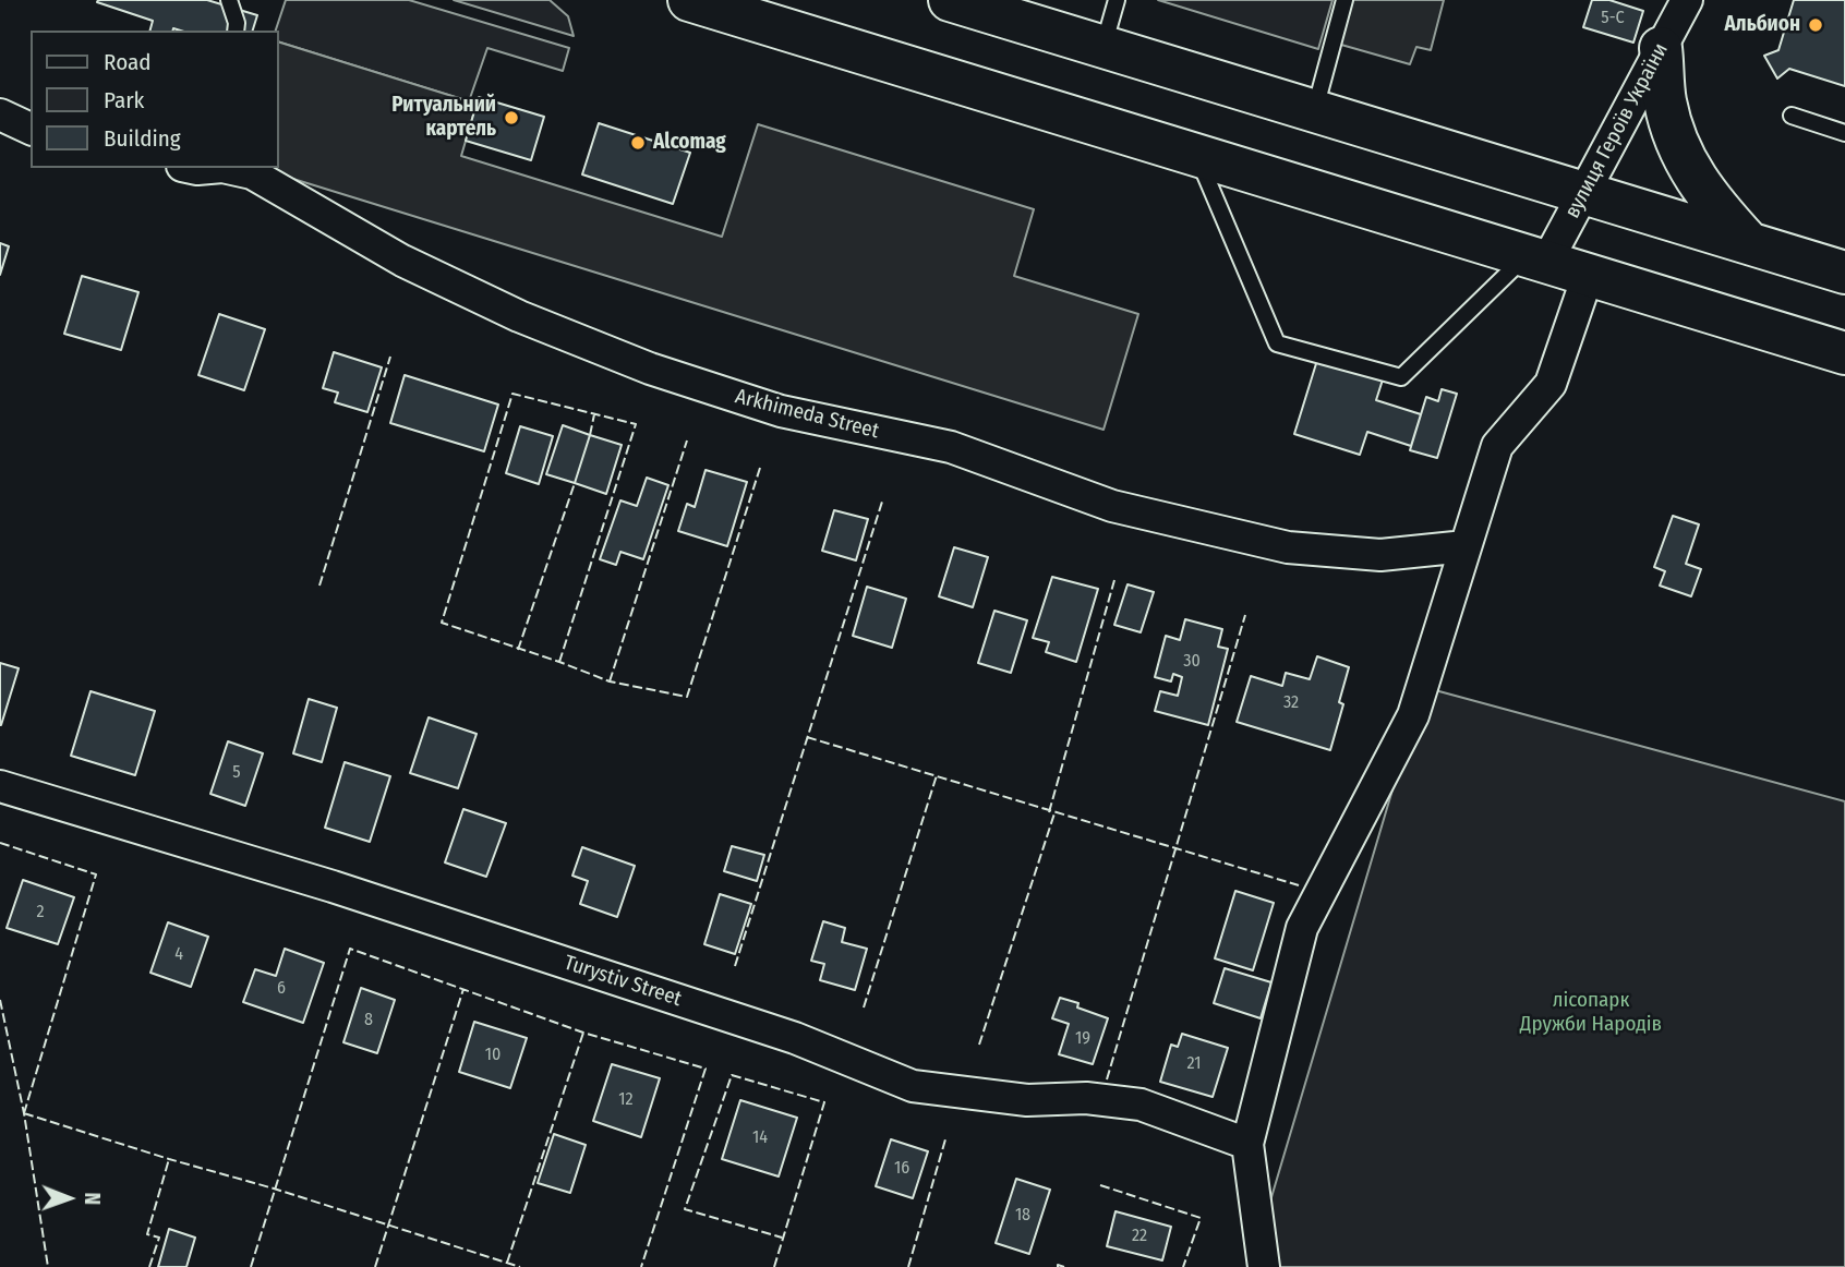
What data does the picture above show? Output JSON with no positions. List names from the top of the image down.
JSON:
{
  "streets": {
    "street": ["вулиця Героїв України", "Arkhimeda Street", "Turystiv Street"]
  },
  "parks": ["лісопарк Дружби Народів"],
  "places": ["Альбион", "Ритуальний картель", "Alcomag"],
  "house_numbers": [
    "5-С",
    "30",
    "32",
    "5",
    "2",
    "4",
    "6",
    "8",
    "19",
    "10",
    "21",
    "12",
    "14",
    "16",
    "18",
    "22"
  ],
  "legend": ["Road", "Park", "Building"],
  "north": "right"
}
